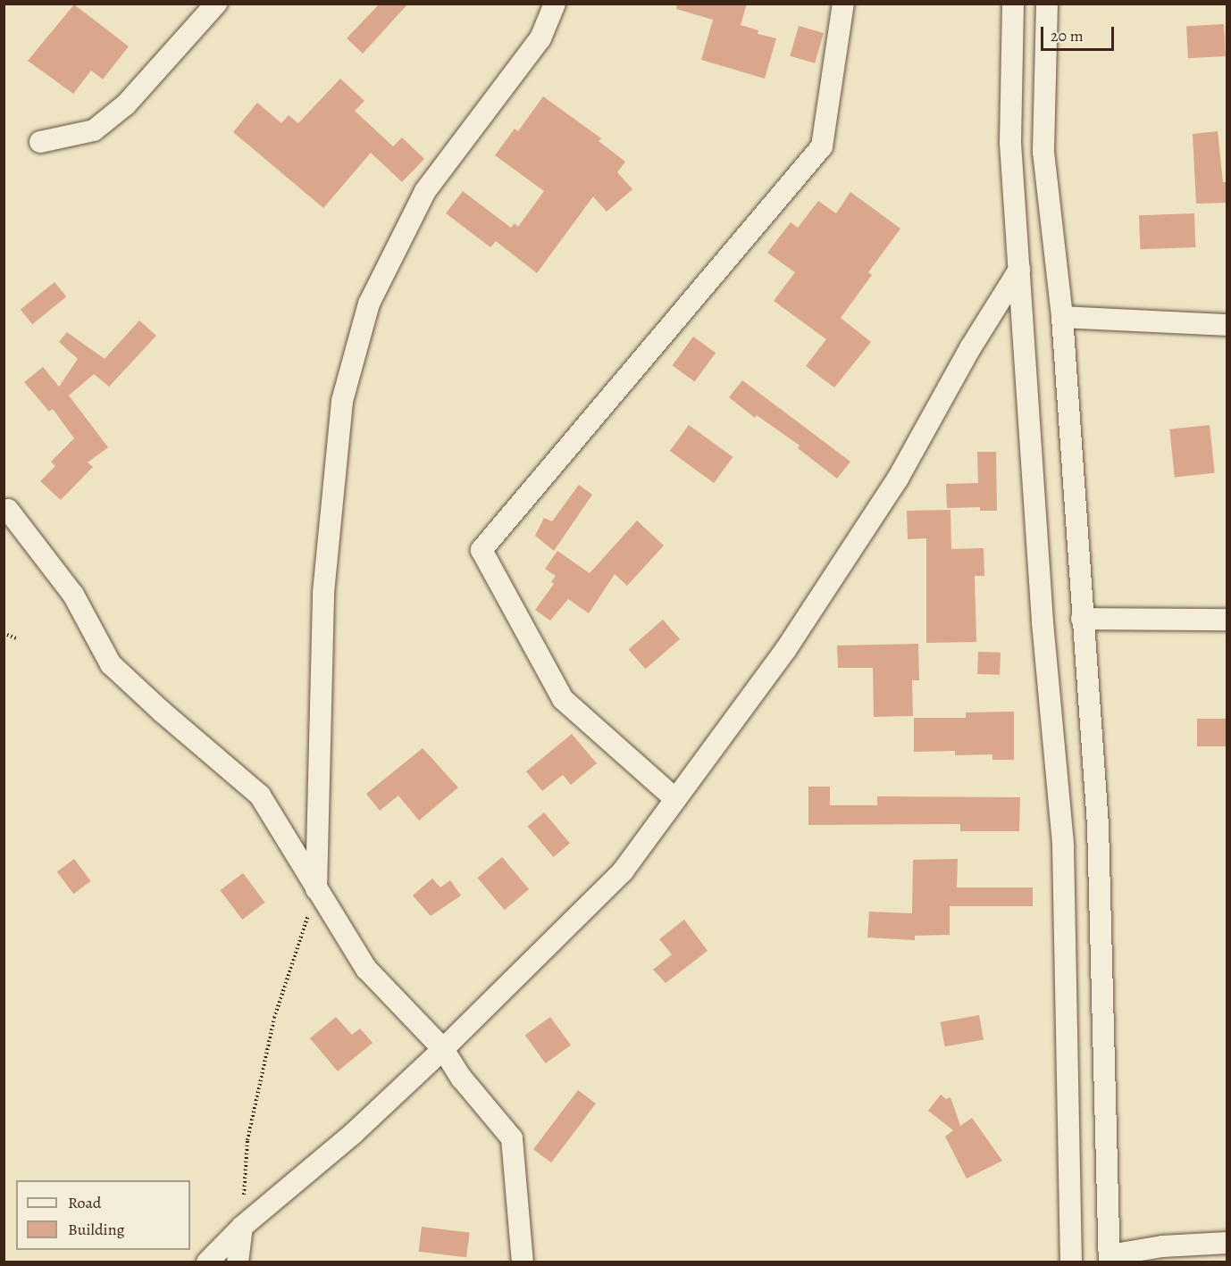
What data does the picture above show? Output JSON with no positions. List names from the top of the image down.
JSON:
{
  "legend": ["Road", "Building"],
  "scale_bar": "20 m"
}
